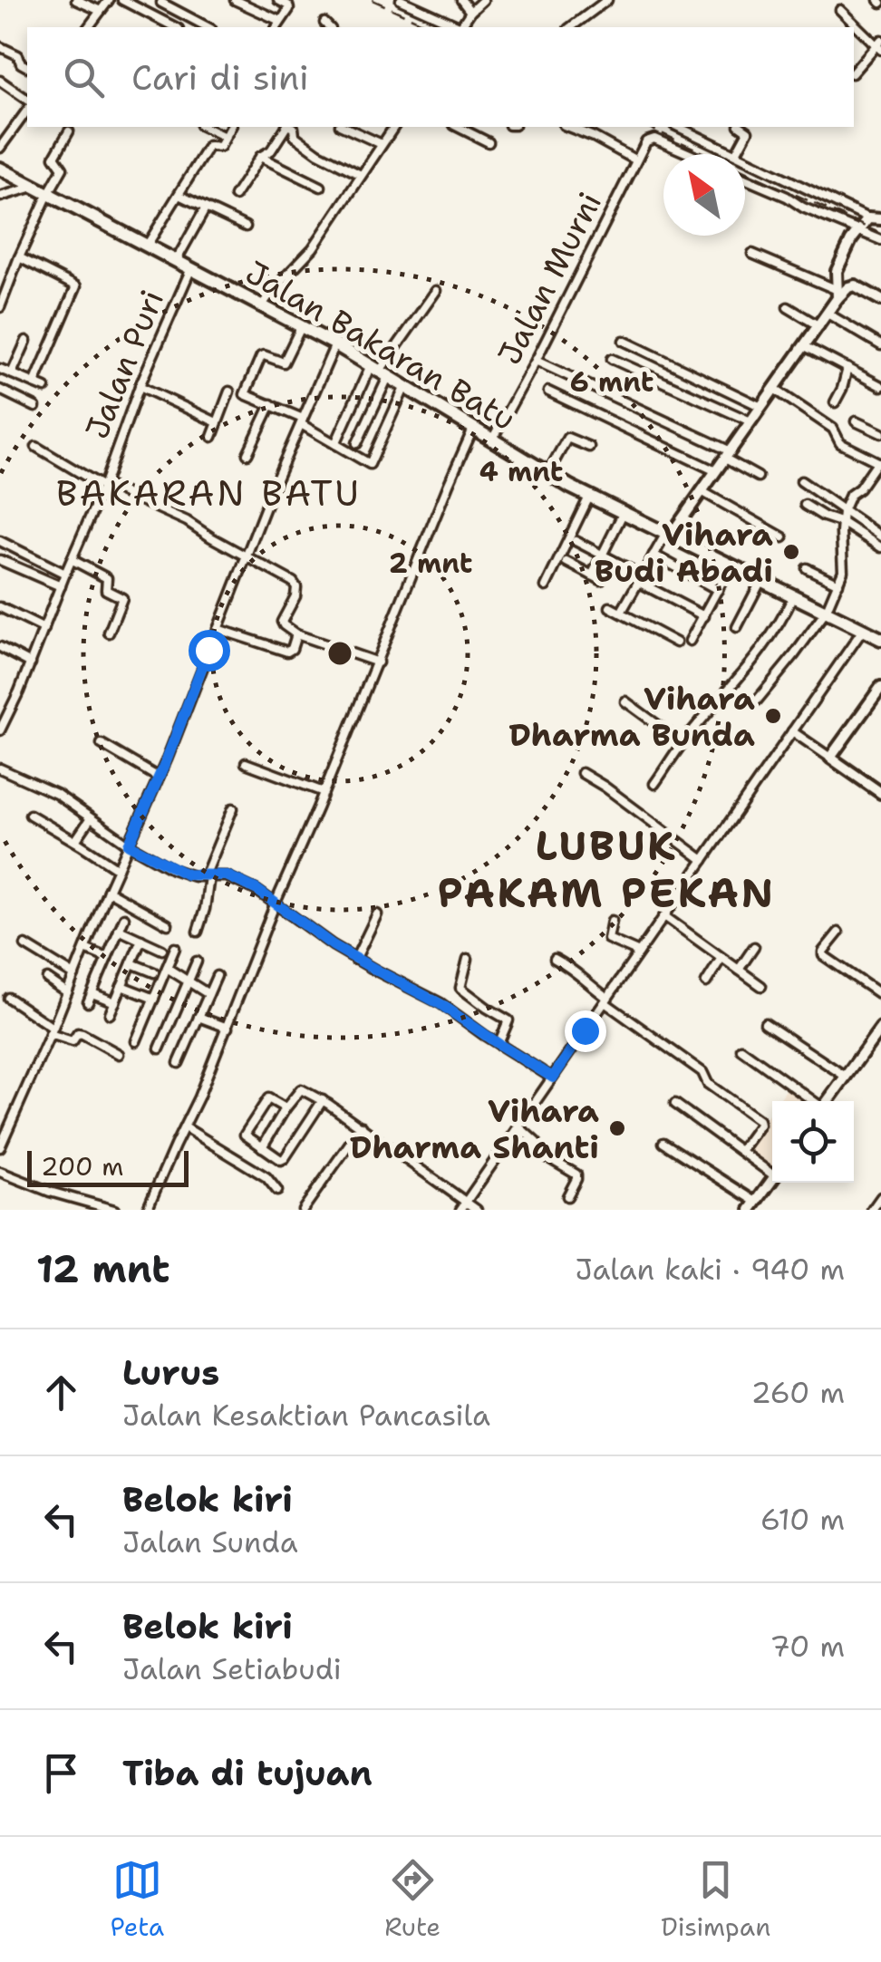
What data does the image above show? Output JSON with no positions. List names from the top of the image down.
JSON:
{
  "streets": {
    "highway": ["Jalan Bakaran Batu"],
    "street": ["Jalan Murni", "Jalan Puri"]
  },
  "crossings": [
    ["Jalan Murni", "Jalan Bakaran Batu"],
    ["Jalan Bakaran Batu", "Jalan Puri"]
  ],
  "districts": ["BAKARAN BATU", "LUBUK PAKAM PEKAN"],
  "places": ["Vihara Budi Abadi", "Vihara Dharma Bunda", "Vihara Dharma Shanti"],
  "scale_bar": "200 m",
  "north": "top left",
  "page": {
    "search": "Cari di sini",
    "scale": "200 m",
    "heading": ["12 mnt", "Jalan kaki · 940 m"],
    "list": [
      ["Lurus", "Jalan Kesaktian Pancasila", "260 m"],
      ["Belok kiri", "Jalan Sunda", "610 m"],
      ["Belok kiri", "Jalan Setiabudi", "70 m"],
      "Tiba di tujuan"
    ],
    "nav": ["Peta", "Rute", "Disimpan"]
  },
  "rings": ["6 mnt", "4 mnt", "2 mnt"]
}
